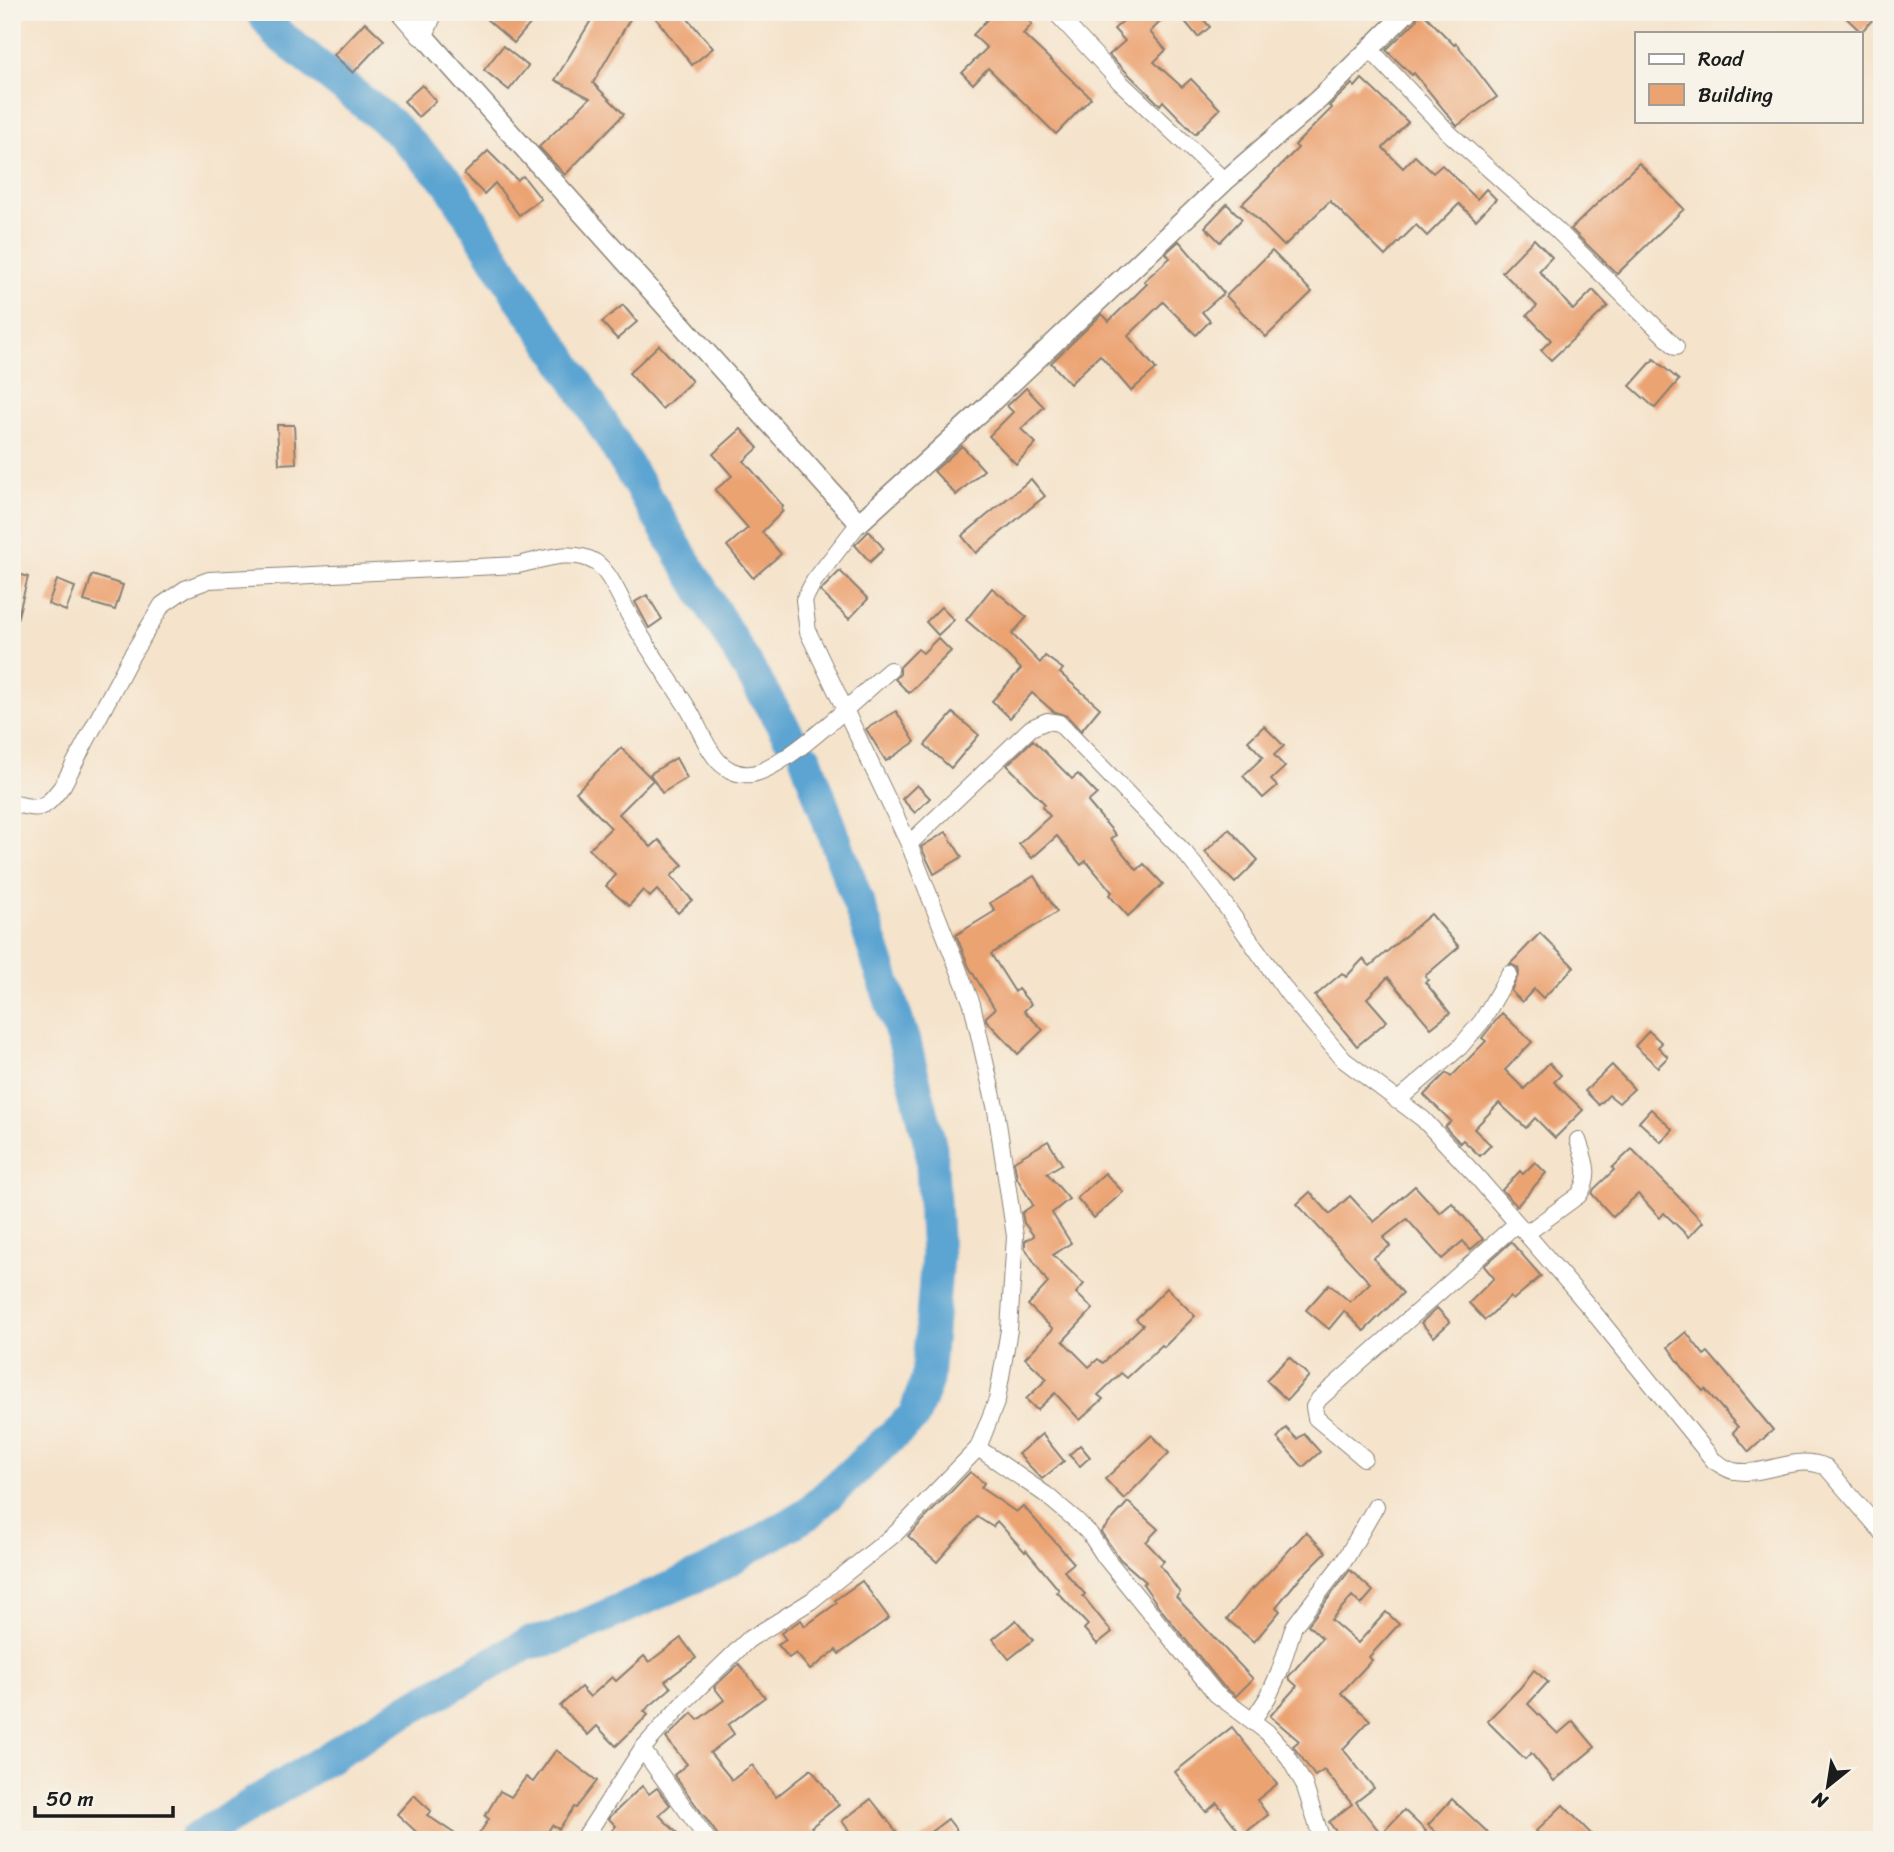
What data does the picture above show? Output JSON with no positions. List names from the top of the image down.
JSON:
{
  "legend": ["Road", "Building"],
  "scale_bar": "50 m",
  "north": "bottom left"
}
